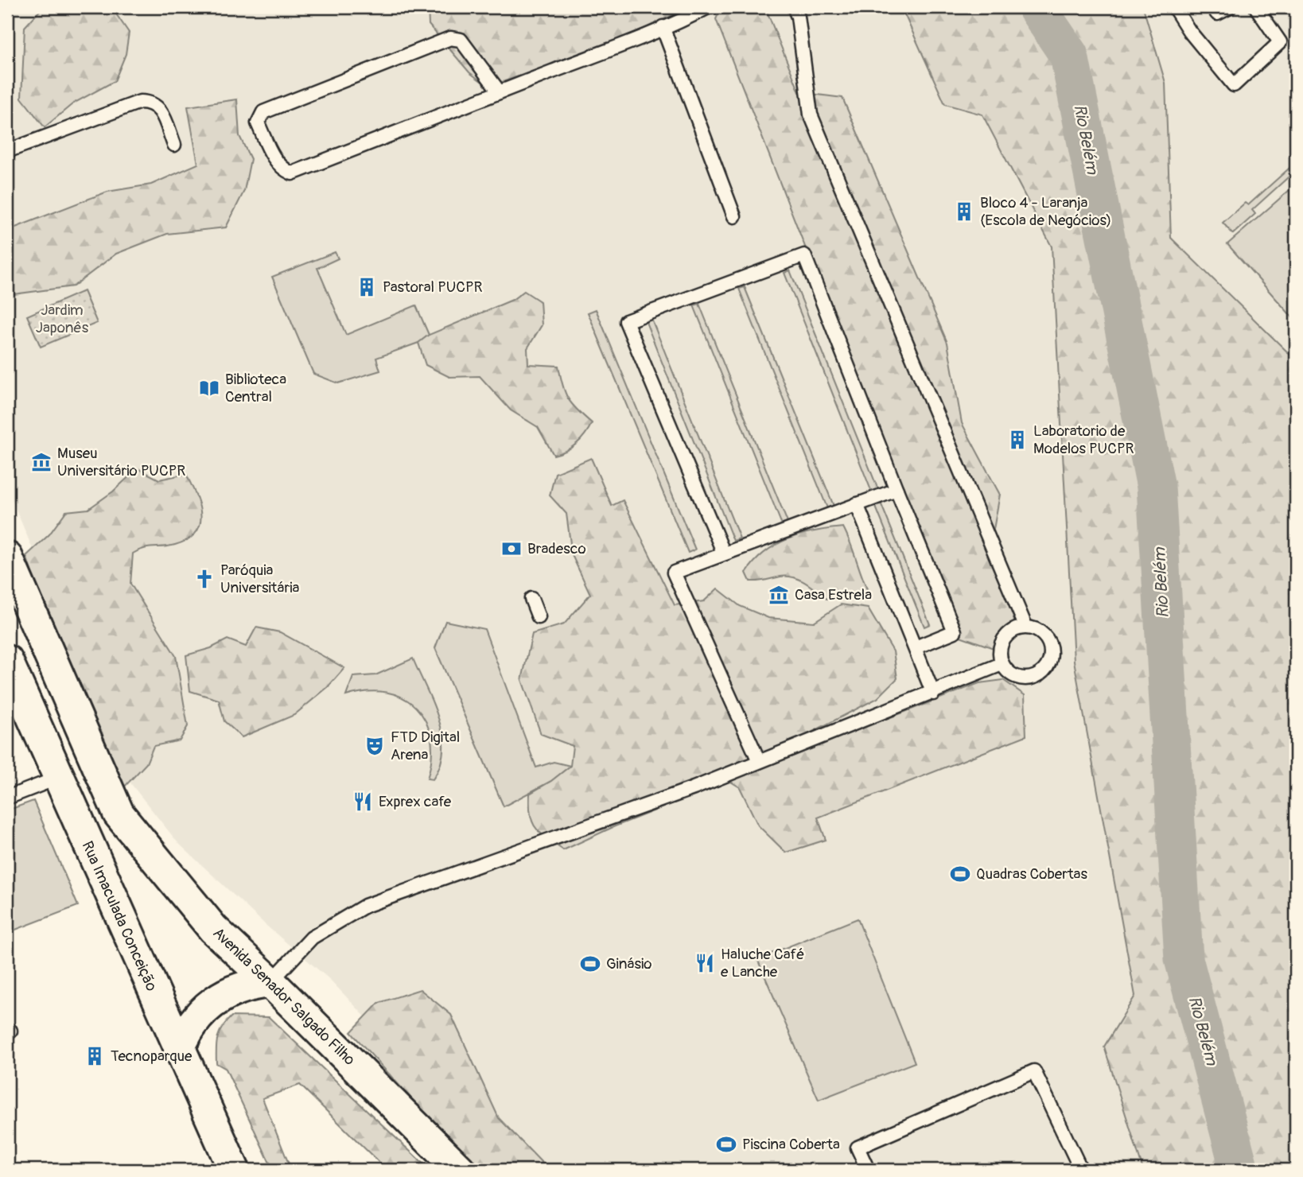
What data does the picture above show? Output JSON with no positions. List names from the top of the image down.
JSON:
{
  "streets": {
    "main road": ["Rua Imaculada Conceição", "Avenida Senador Salgado Filho"]
  },
  "water": ["Rio Belém"],
  "parks": ["Jardim Japonês"],
  "places": {
    "building": [
      "Bloco 4 - Laranja (Escola de Negócios)",
      "Pastoral PUCPR",
      "Laboratorio de Modelos PUCPR",
      "Tecnoparque"
    ],
    "library": ["Biblioteca Central"],
    "museum": ["Museu Universitário PUCPR", "Casa Estrela"],
    "bank": ["Bradesco"],
    "church": ["Paróquia Universitária"],
    "theatre": ["FTD Digital Arena"],
    "restaurant": ["Exprex cafe", "Haluche Café e Lanche"],
    "sports": ["Quadras Cobertas", "Ginásio", "Piscina Coberta"]
  }
}
